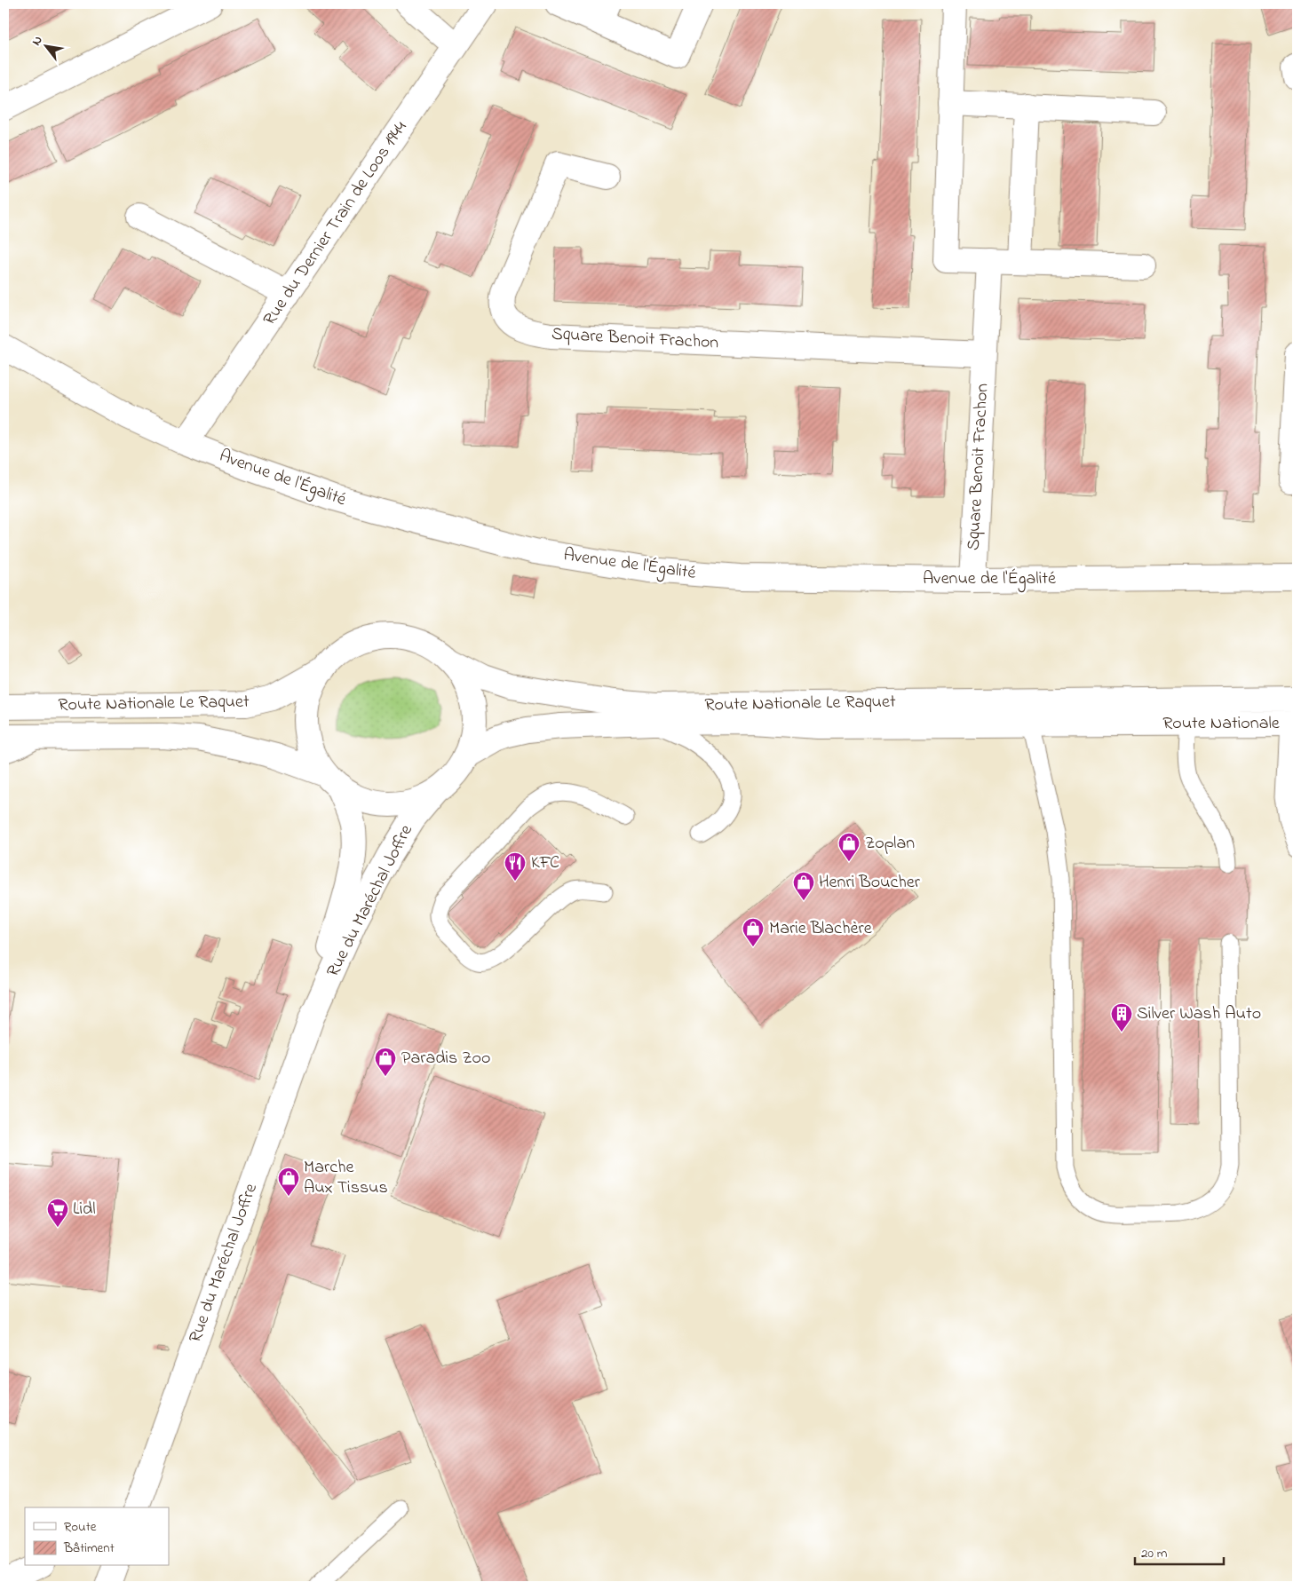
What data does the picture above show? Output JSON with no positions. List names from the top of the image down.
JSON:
{
  "streets": {
    "street": [
      "Rue du Dernier Train de Loos 1944",
      "Square Benoit Frachon",
      "Avenue de l'Égalité",
      "Route Nationale Le Raquet",
      "Route Nationale",
      "Rue du Maréchal Joffre"
    ]
  },
  "crossings": [
    ["Rue du Dernier Train de Loos 1944", "Avenue de l'Égalité"],
    ["Square Benoit Frachon", "Avenue de l'Égalité"],
    ["Route Nationale Le Raquet", "Route Nationale"],
    ["Route Nationale Le Raquet", "Rue du Maréchal Joffre"]
  ],
  "places": {
    "shop": [
      "Zoplan",
      "Henri Boucher",
      "Marie Blachère",
      "Paradis Zoo",
      "Marche Aux Tissus"
    ],
    "restaurant": ["KFC"],
    "building": ["Silver Wash Auto"],
    "supermarket": ["Lidl"]
  },
  "legend": ["Route", "Bâtiment"],
  "scale_bar": "20 m",
  "north": "top left"
}
